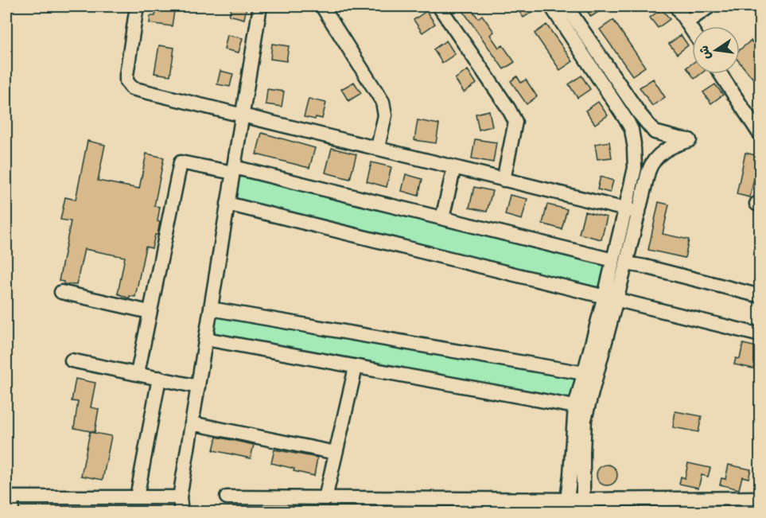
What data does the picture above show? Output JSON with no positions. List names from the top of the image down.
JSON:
{
  "north": "left"
}
